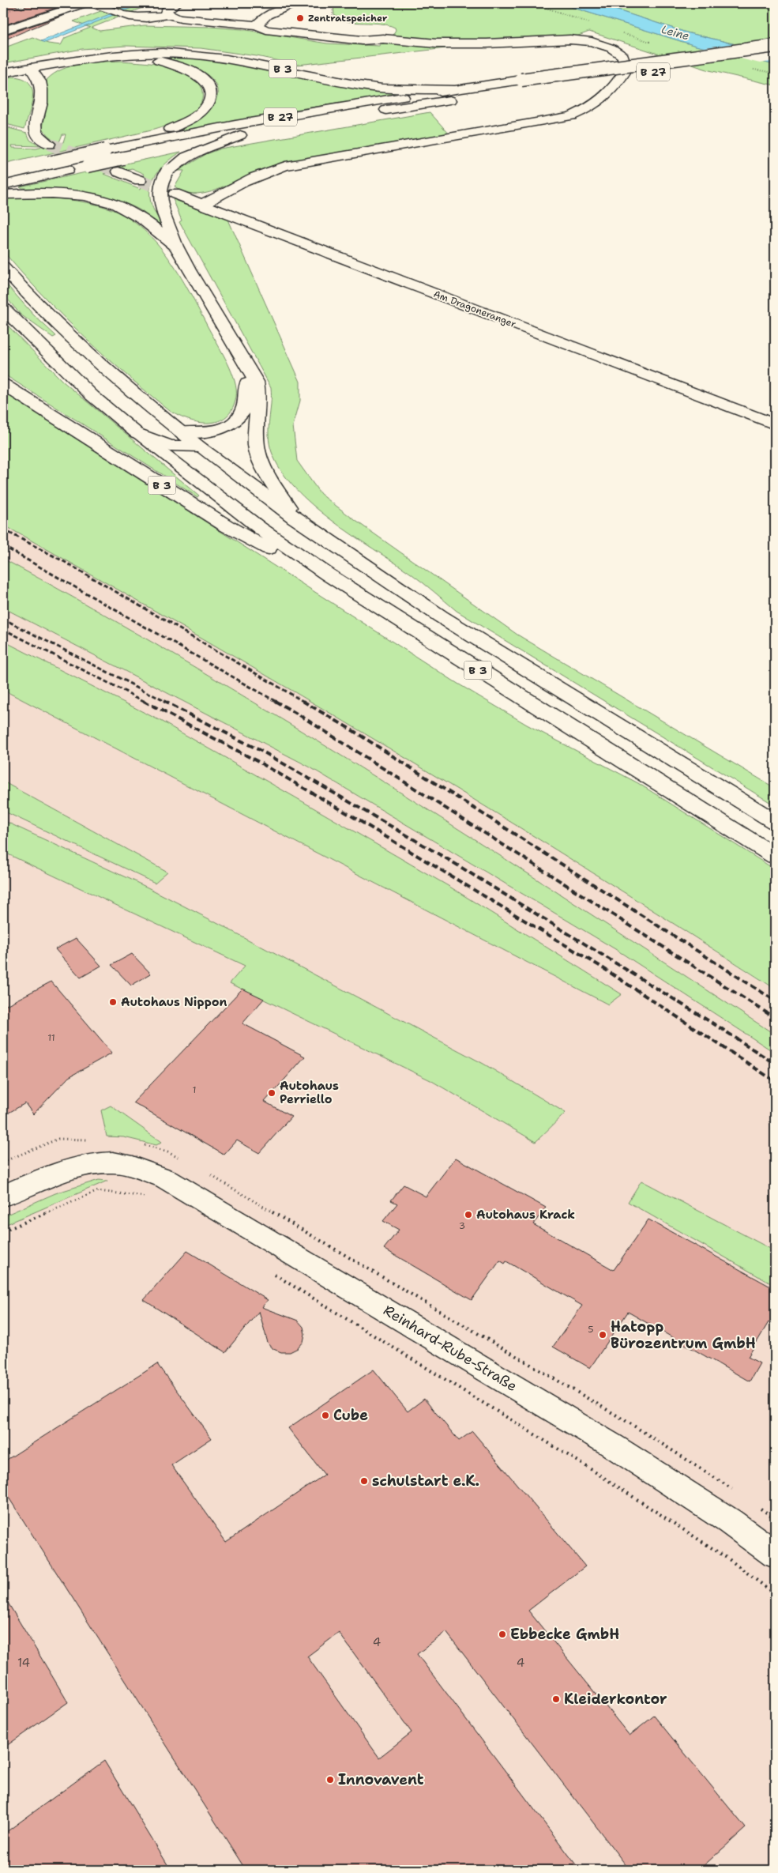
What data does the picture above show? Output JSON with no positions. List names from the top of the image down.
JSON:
{
  "streets": {
    "main road": [
      "B 3",
      "B 27",
      "Am Dragoneranger",
      "Reinhard-Rube-Straße"
    ]
  },
  "crossings": [
    ["B 3", "B 27"]
  ],
  "water": ["Leine"],
  "places": [
    "Zentratspeicher",
    "Autohaus Nippon",
    "Autohaus Perriello",
    "Autohaus Krack",
    "Hatopp Bürozentrum GmbH",
    "Cube",
    "schulstart e.K.",
    "Ebbecke GmbH",
    "Kleiderkontor",
    "Innovavent"
  ],
  "house_numbers": [
    "11",
    "1",
    "3",
    "5",
    "4",
    "14",
    "4"
  ]
}
